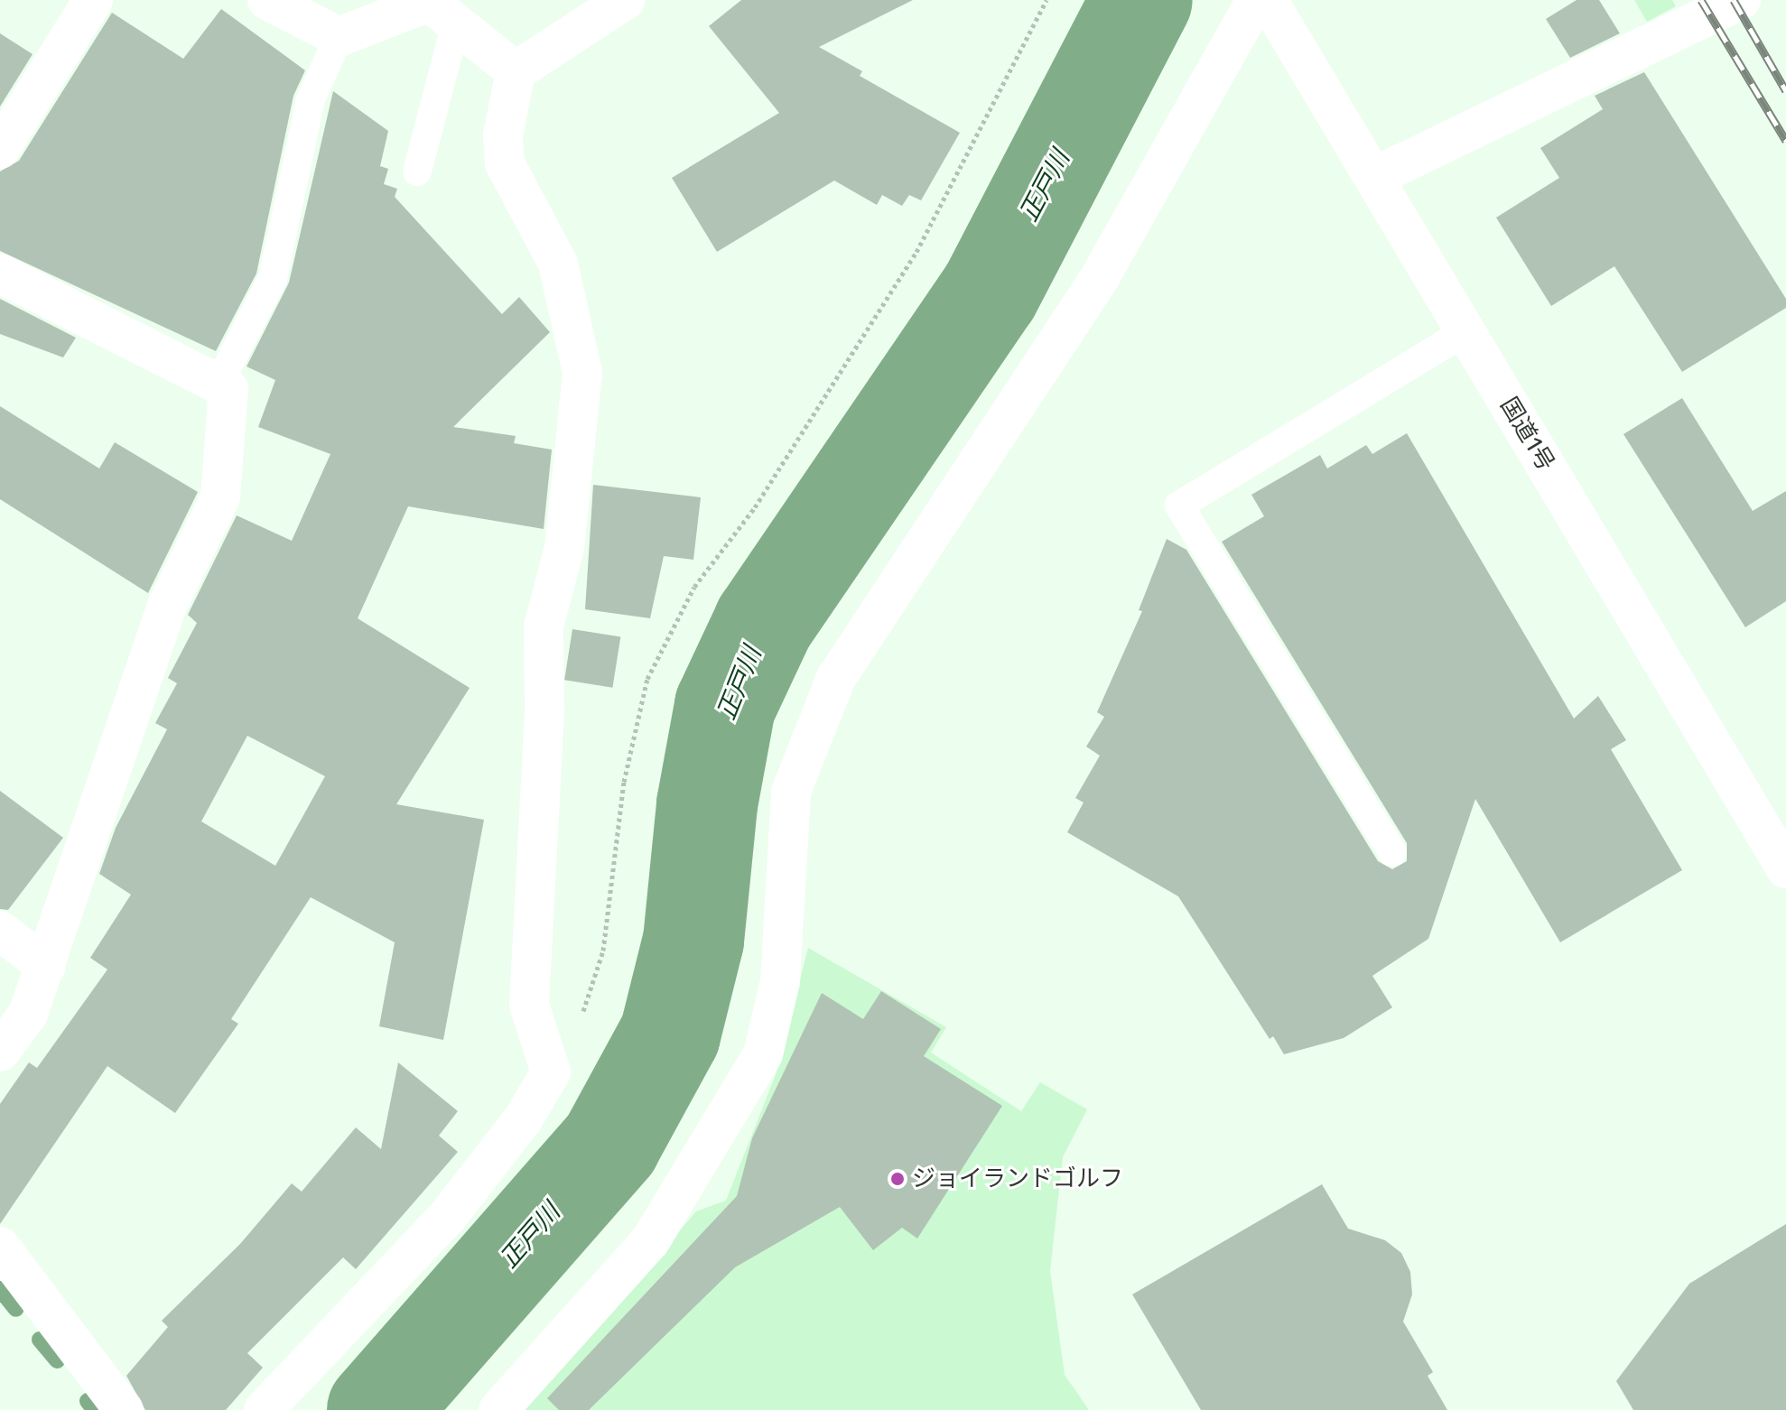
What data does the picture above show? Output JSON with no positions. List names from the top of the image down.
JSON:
{
  "streets": {
    "main road": ["国道1号"]
  },
  "water": ["正戸川"],
  "places": ["ジョイランドゴルフ"]
}
